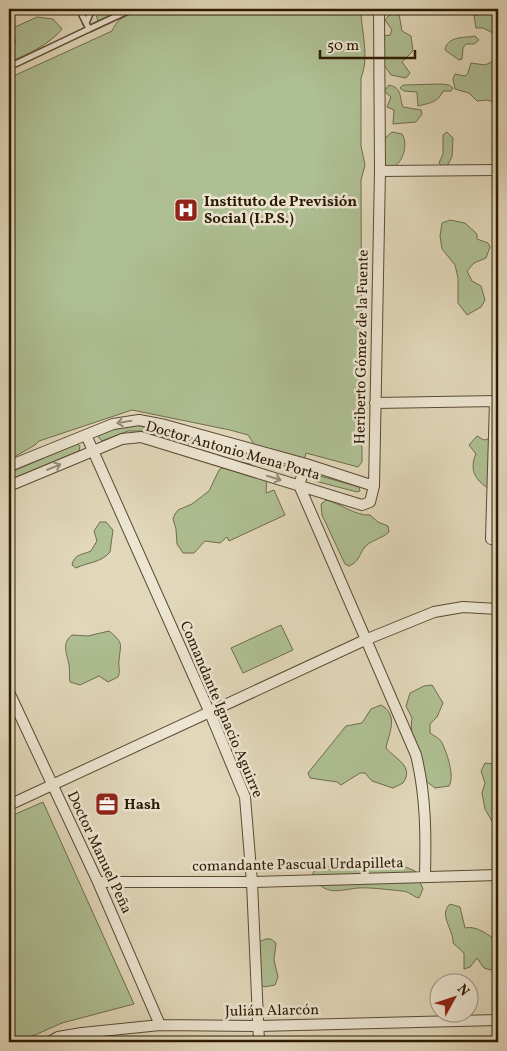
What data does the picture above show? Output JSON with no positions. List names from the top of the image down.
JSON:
{
  "streets": {
    "street": [
      "Heriberto Gómez de la Fuente",
      "Doctor Antonio Mena Porta",
      "Comandante Ignacio Aguirre",
      "Doctor Manuel Peña",
      "comandante Pascual Urdapilleta",
      "Julián Alarcón"
    ]
  },
  "crossings": [
    ["Heriberto Gómez de la Fuente", "Doctor Antonio Mena Porta"],
    ["Doctor Antonio Mena Porta", "Comandante Ignacio Aguirre"],
    ["Comandante Ignacio Aguirre", "comandante Pascual Urdapilleta"],
    ["Comandante Ignacio Aguirre", "Julián Alarcón"],
    ["Doctor Manuel Peña", "comandante Pascual Urdapilleta"],
    ["Doctor Manuel Peña", "Julián Alarcón"]
  ],
  "places": {
    "hospital": ["Instituto de Previsión Social (I.P.S.)"],
    "office": ["Hash"]
  },
  "scale_bar": "50 m",
  "north": "top right"
}
